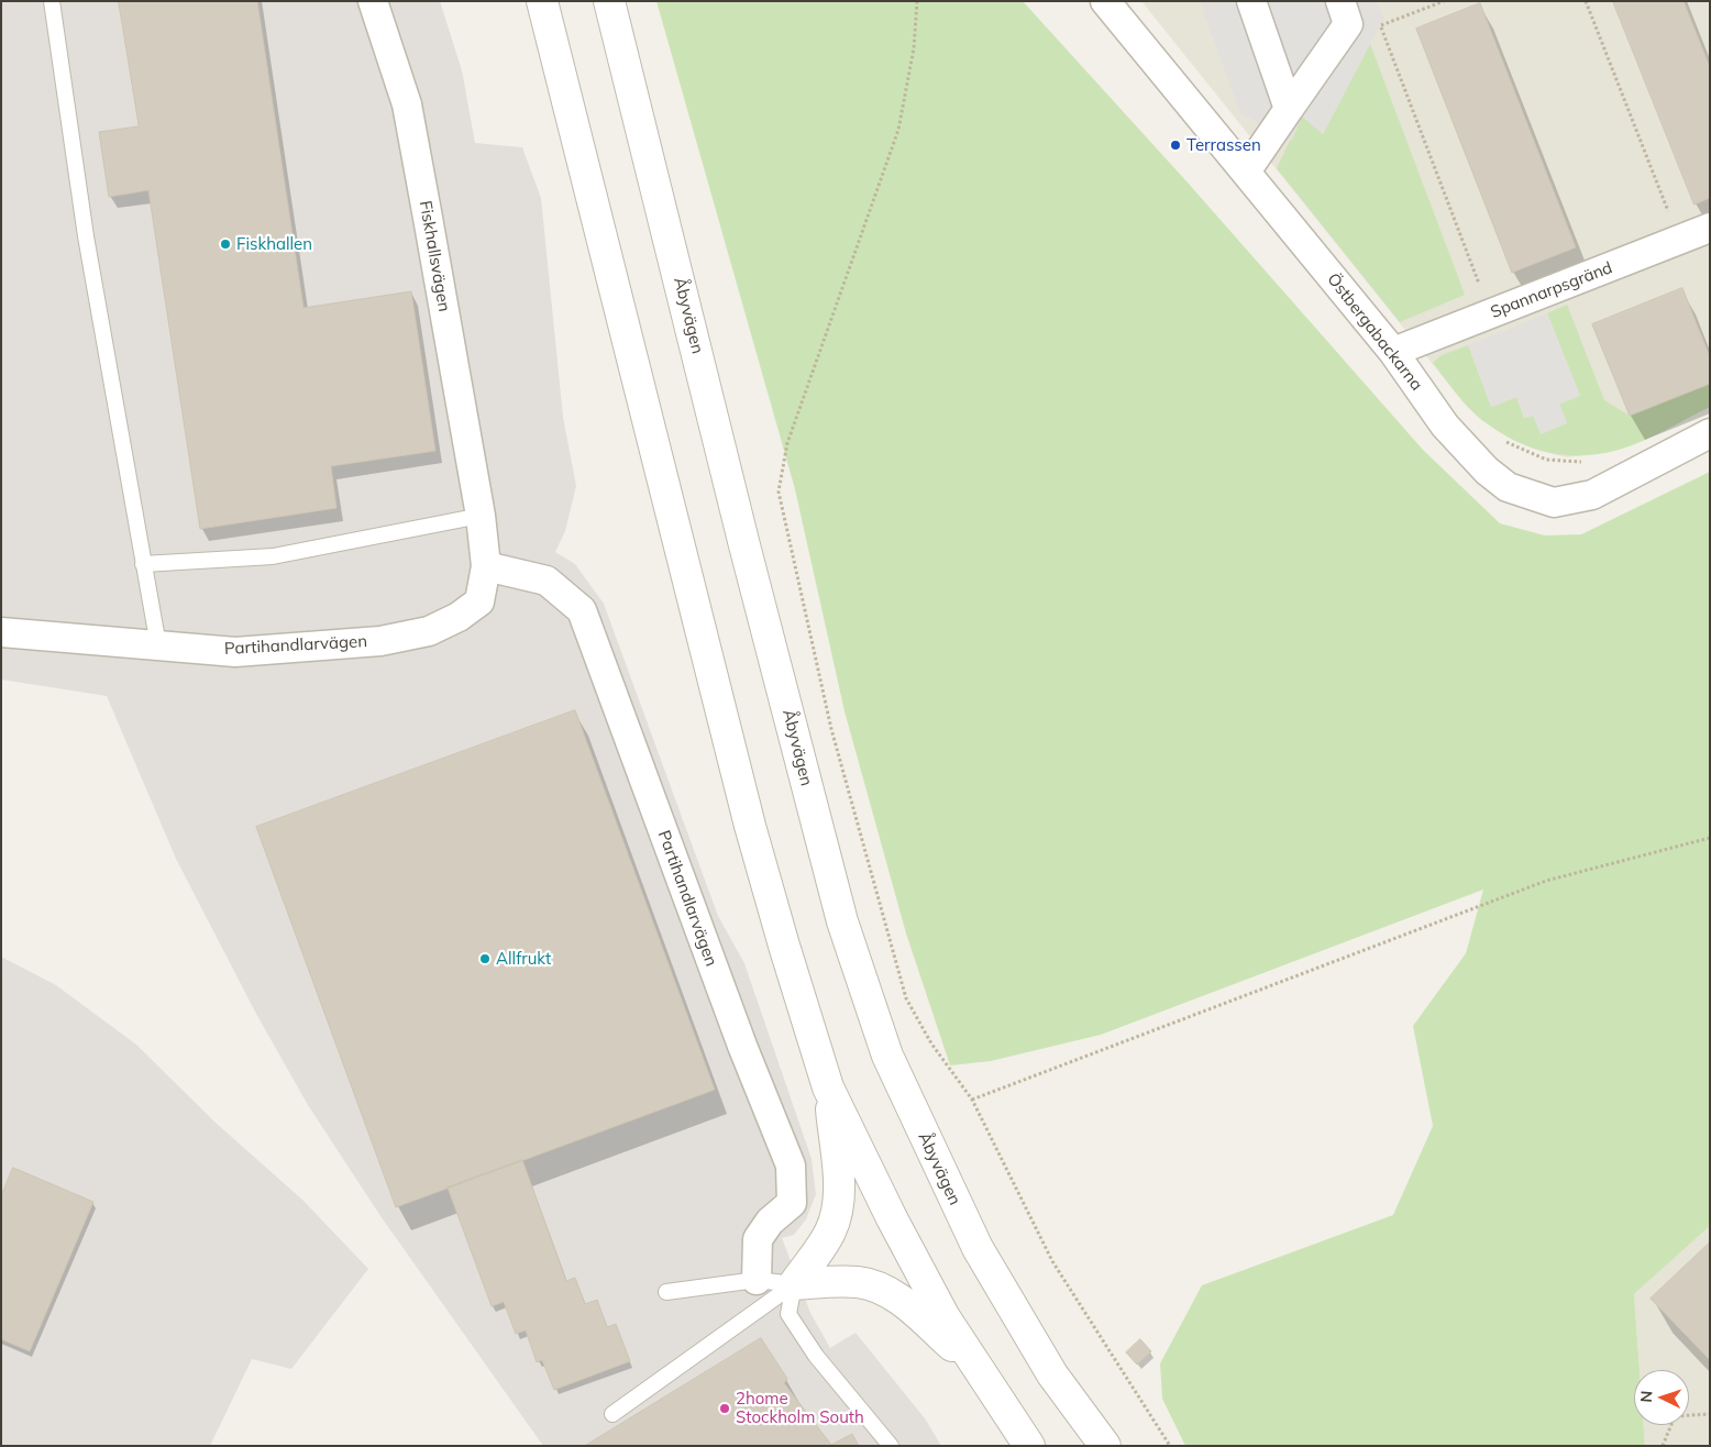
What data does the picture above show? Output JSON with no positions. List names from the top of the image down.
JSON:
{
  "streets": {
    "street": [
      "Fiskhallsvägen",
      "Spannarpsgränd",
      "Åbyvägen",
      "Östbergabackarna",
      "Partihandlarvägen"
    ]
  },
  "crossings": [
    ["Fiskhallsvägen", "Partihandlarvägen"],
    ["Spannarpsgränd", "Östbergabackarna"]
  ],
  "places": [
    "Terrassen",
    "Fiskhallen",
    "Allfrukt",
    "2home Stockholm South"
  ],
  "north": "left"
}
